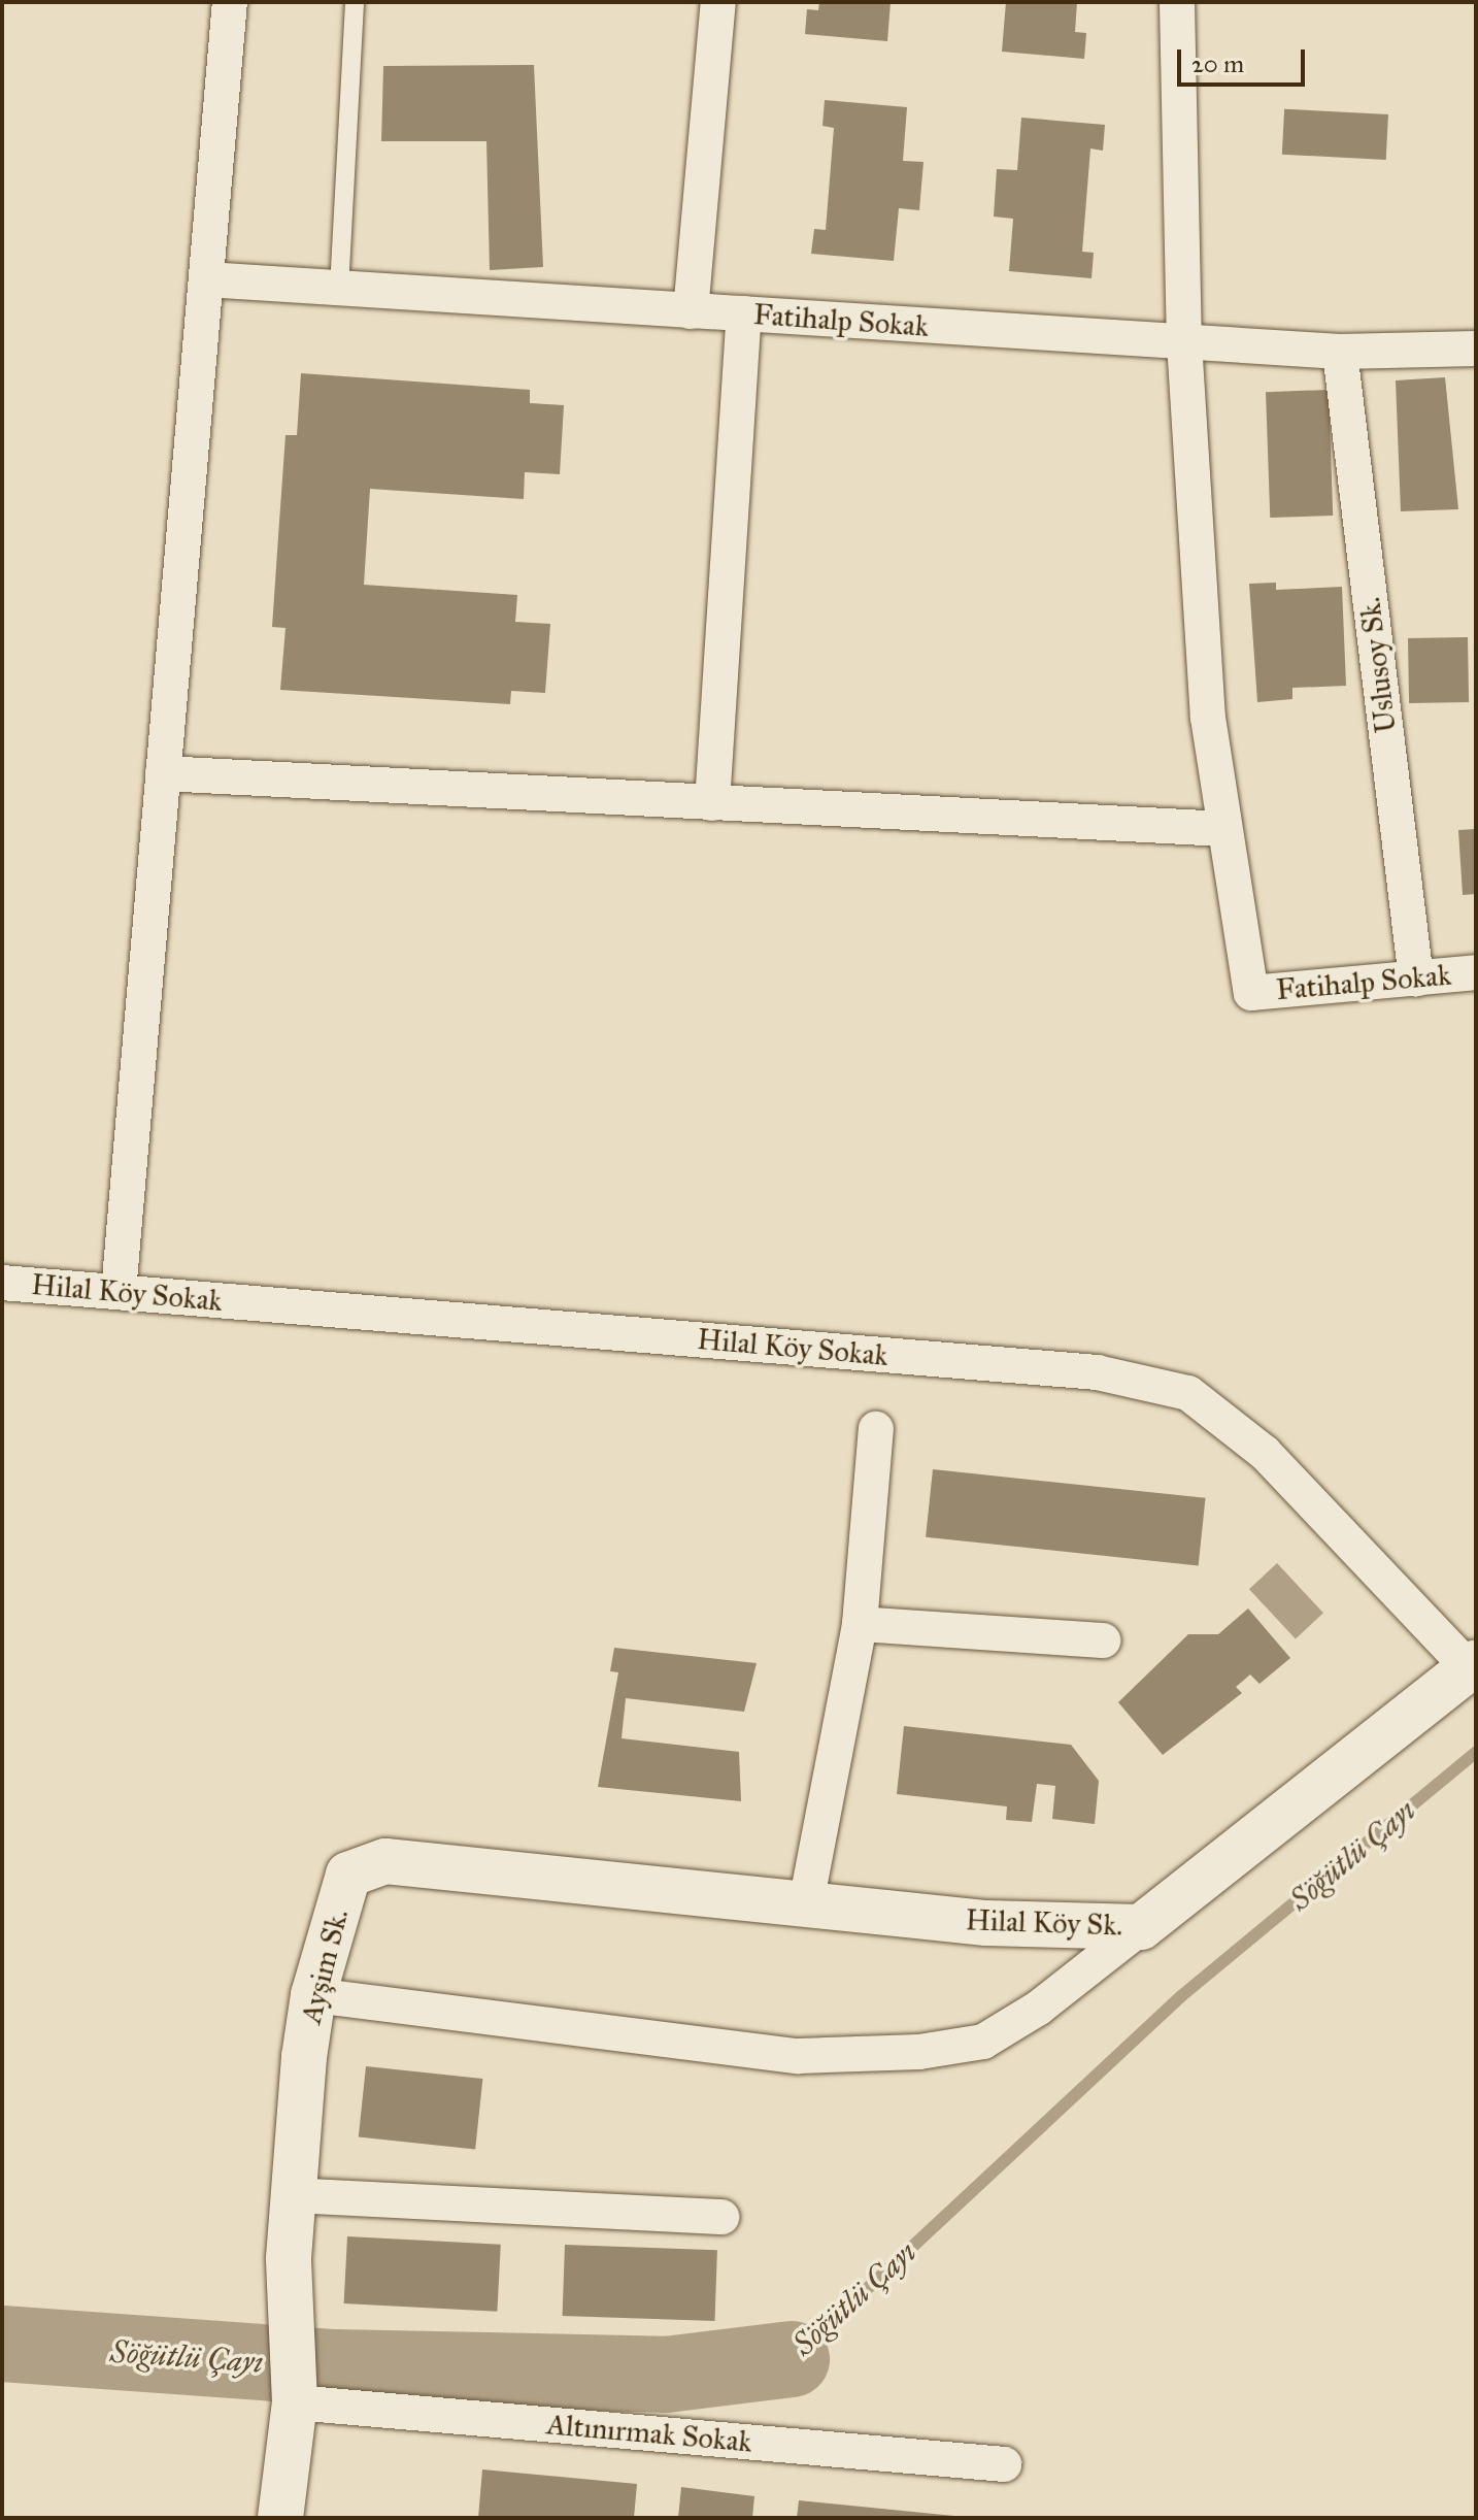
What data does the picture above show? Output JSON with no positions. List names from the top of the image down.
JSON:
{
  "streets": {
    "street": [
      "Fatihalp Sokak",
      "Uslusoy Sk.",
      "Hilal Köy Sokak",
      "Hilal Köy Sk.",
      "Ayşim Sk.",
      "Altınırmak Sokak"
    ]
  },
  "crossings": [
    ["Fatihalp Sokak", "Uslusoy Sk."],
    ["Hilal Köy Sokak", "Hilal Köy Sk."],
    ["Hilal Köy Sk.", "Ayşim Sk."],
    ["Ayşim Sk.", "Altınırmak Sokak"]
  ],
  "water": ["Söğütlü Çayı"],
  "scale_bar": "20 m"
}
